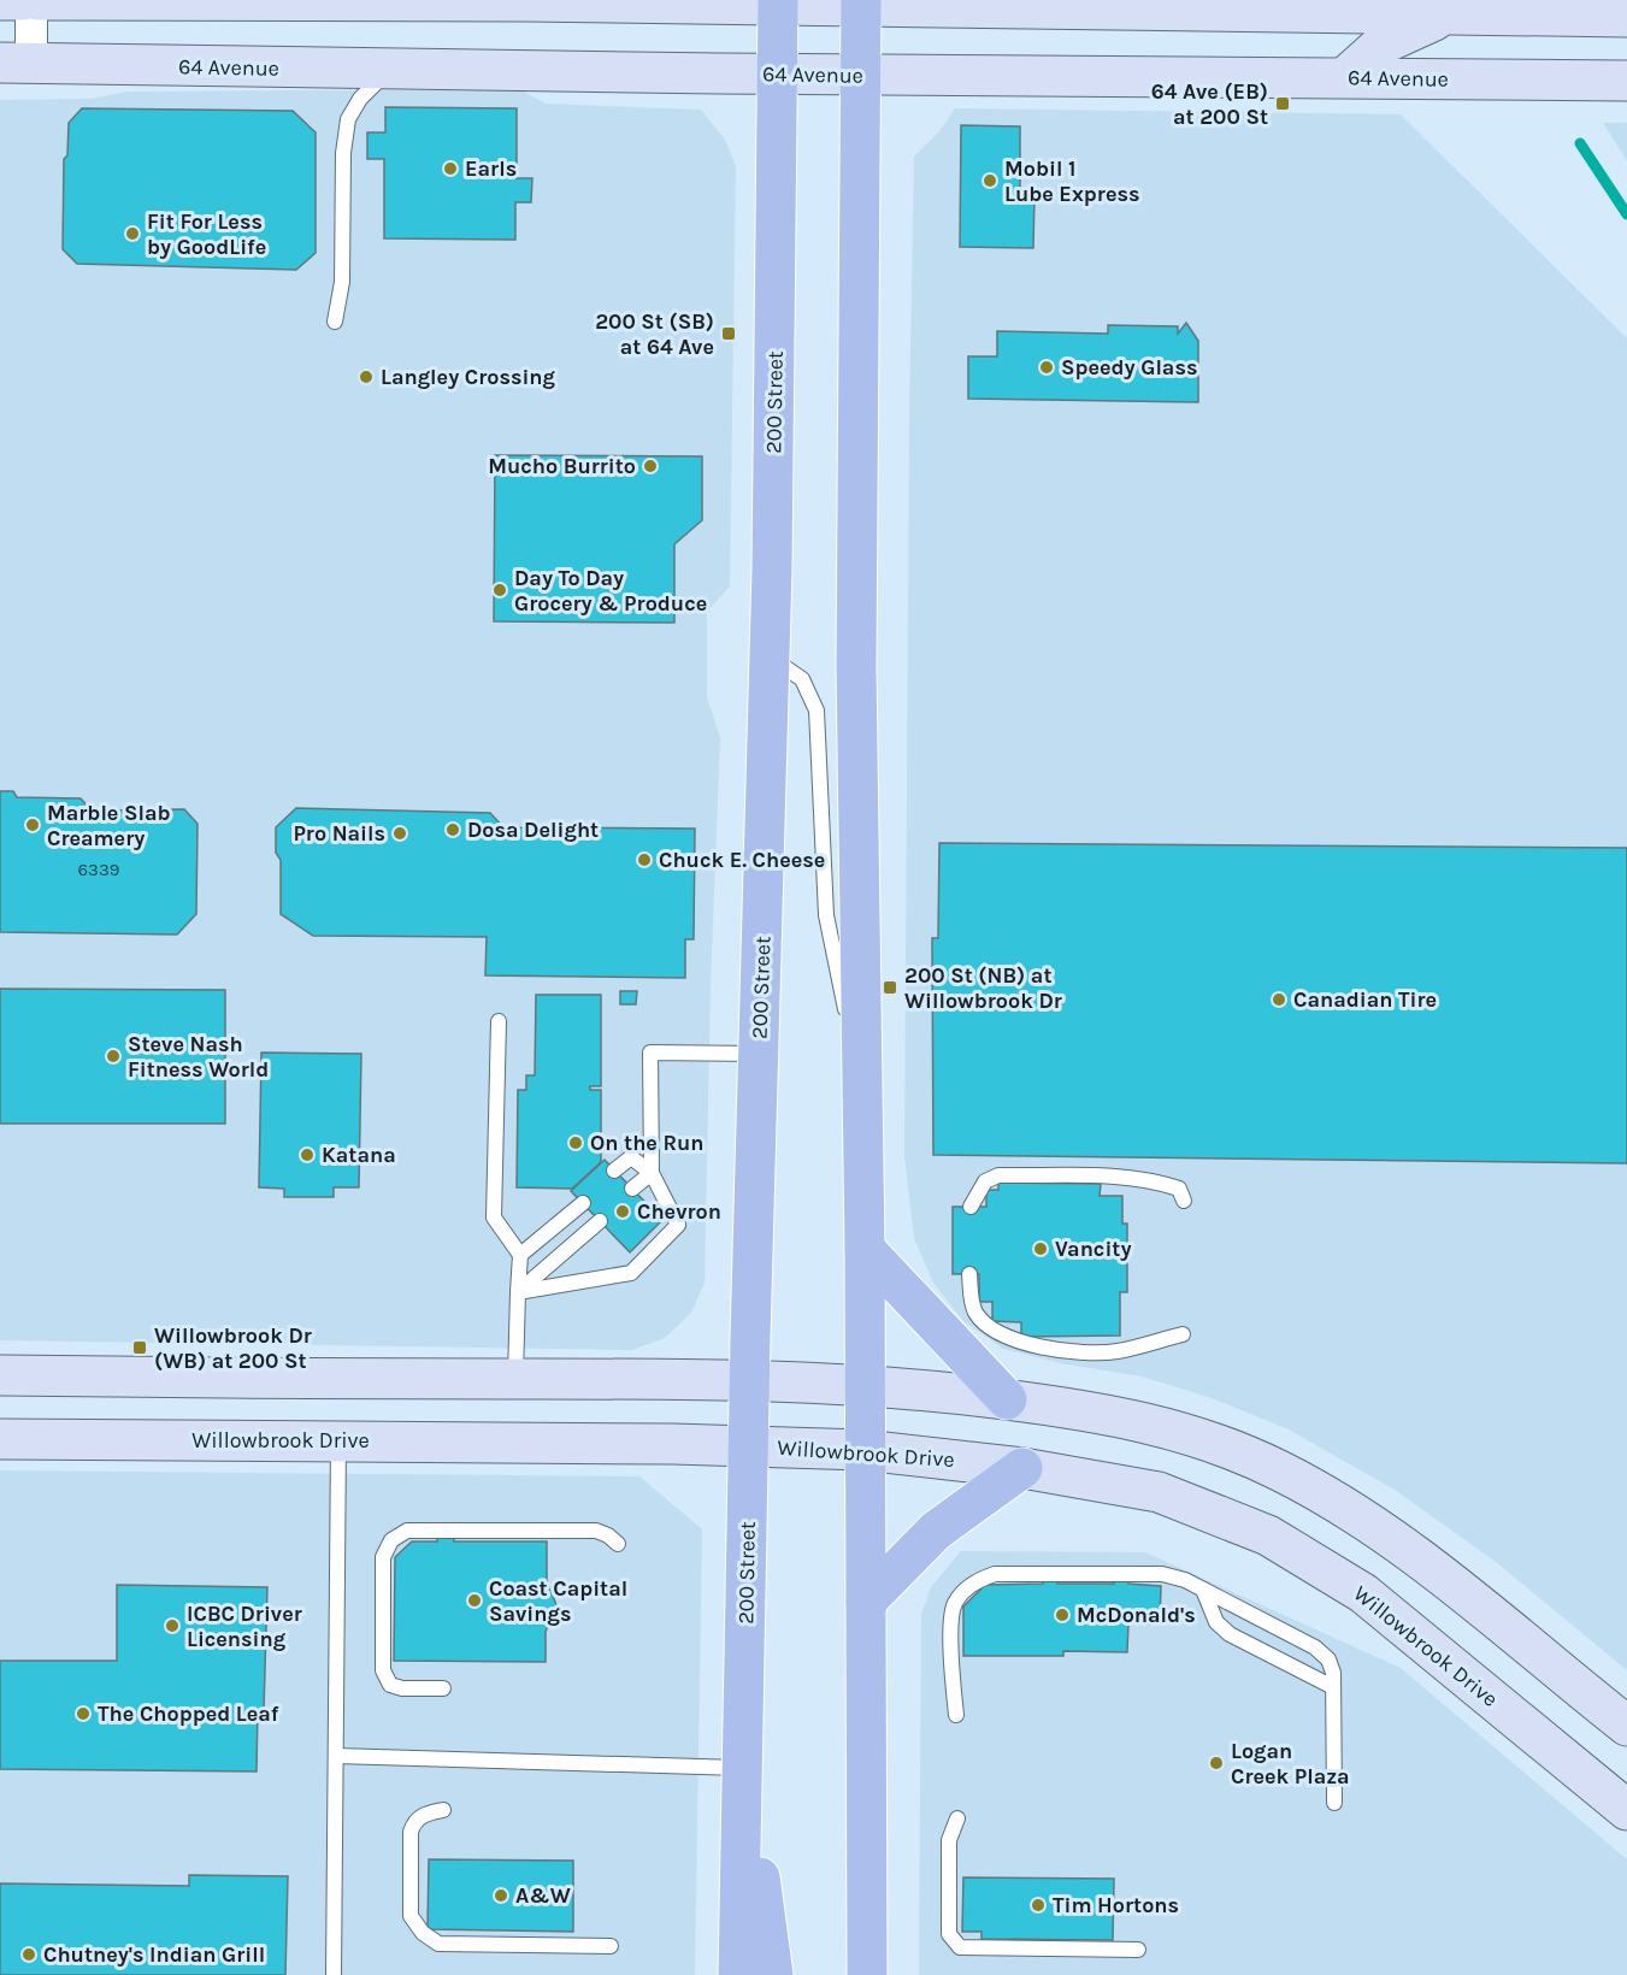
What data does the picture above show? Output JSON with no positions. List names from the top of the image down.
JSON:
{
  "streets": {
    "main road": ["64 Avenue", "200 Street", "Willowbrook Drive"]
  },
  "crossings": [
    ["64 Avenue", "200 Street"],
    ["200 Street", "Willowbrook Drive"]
  ],
  "places": {
    "transit": [
      "64 Ave (EB) at 200 St",
      "200 St (SB) at 64 Ave",
      "200 St (NB) at Willowbrook Dr",
      "Willowbrook Dr (WB) at 200 St"
    ],
    "other": [
      "Earls",
      "Mobil 1 Lube Express",
      "Fit For Less by GoodLife",
      "Speedy Glass",
      "Langley Crossing",
      "Mucho Burrito",
      "Day To Day Grocery & Produce",
      "Marble Slab Creamery",
      "Dosa Delight",
      "Pro Nails",
      "Chuck E. Cheese",
      "Canadian Tire",
      "Steve Nash Fitness World",
      "On the Run",
      "Katana",
      "Chevron",
      "Vancity",
      "Coast Capital Savings",
      "McDonald's",
      "ICBC Driver Licensing",
      "The Chopped Leaf",
      "Logan Creek Plaza",
      "A&W",
      "Tim Hortons",
      "Chutney's Indian Grill"
    ]
  },
  "house_numbers": ["6339"]
}
